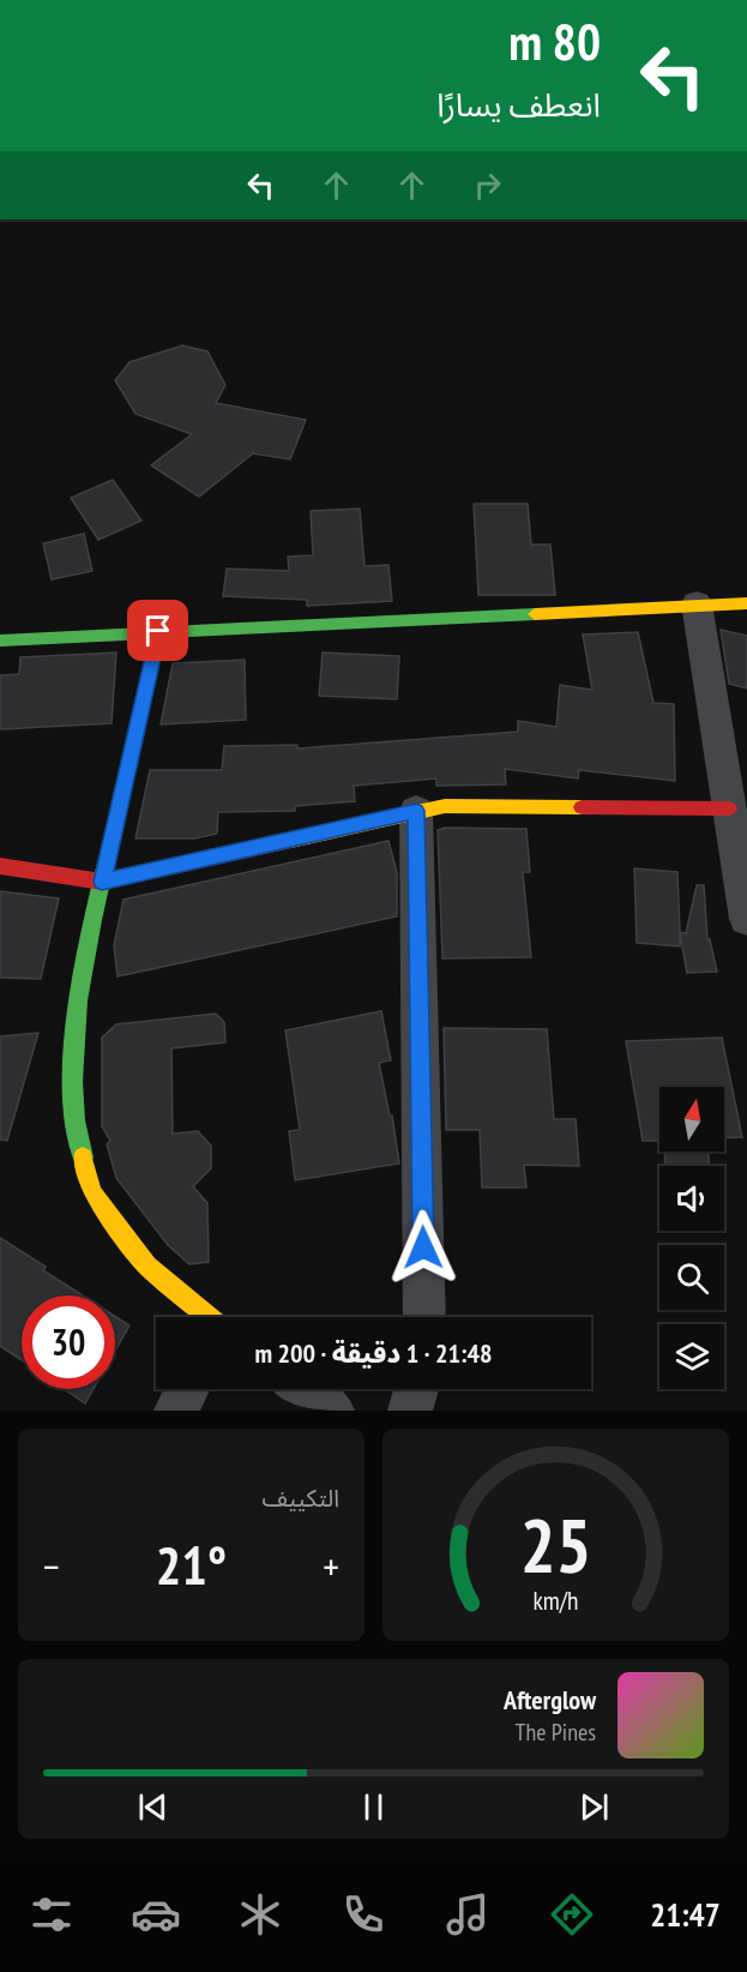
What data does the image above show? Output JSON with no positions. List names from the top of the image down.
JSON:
{
  "north": "top",
  "page": {
    "turn": ["80 m", "انعطف يسارًا"],
    "limit": "30",
    "trip": "21:48 · 1 دقيقة · 200 m",
    "tile": "التكييف",
    "heat": ["−", "21°", "+"],
    "song": ["Afterglow", "The Pines"],
    "tabs": "21:47",
    "gauge": ["25", "km/h"]
  }
}
